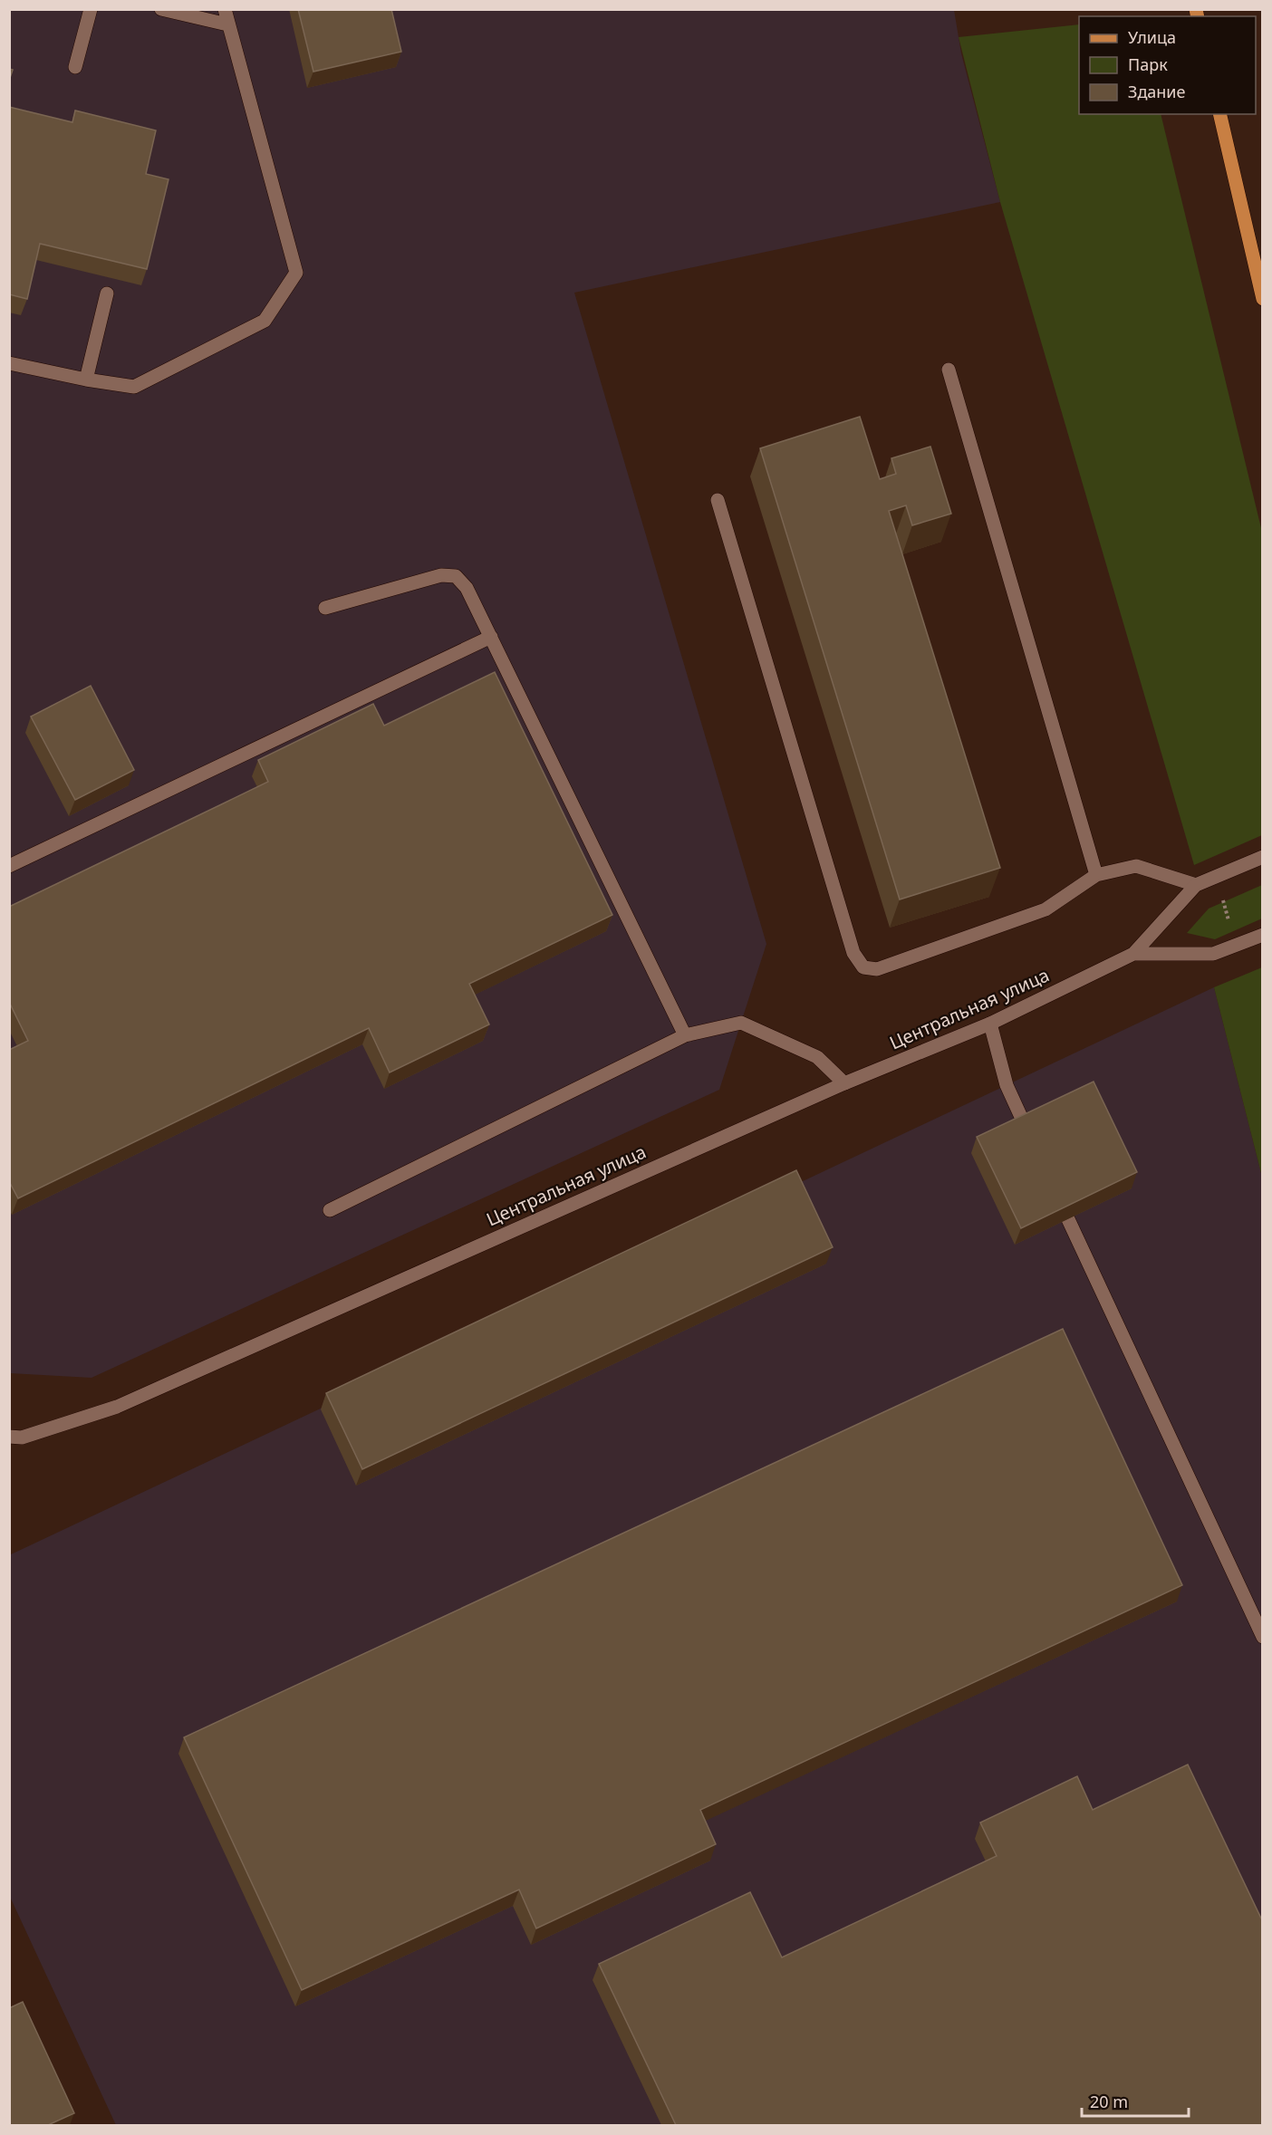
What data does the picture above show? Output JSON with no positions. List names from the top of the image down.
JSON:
{
  "streets": {
    "street": ["Центральная улица"]
  },
  "legend": ["Улица", "Парк", "Здание"],
  "scale_bar": "20 m"
}
